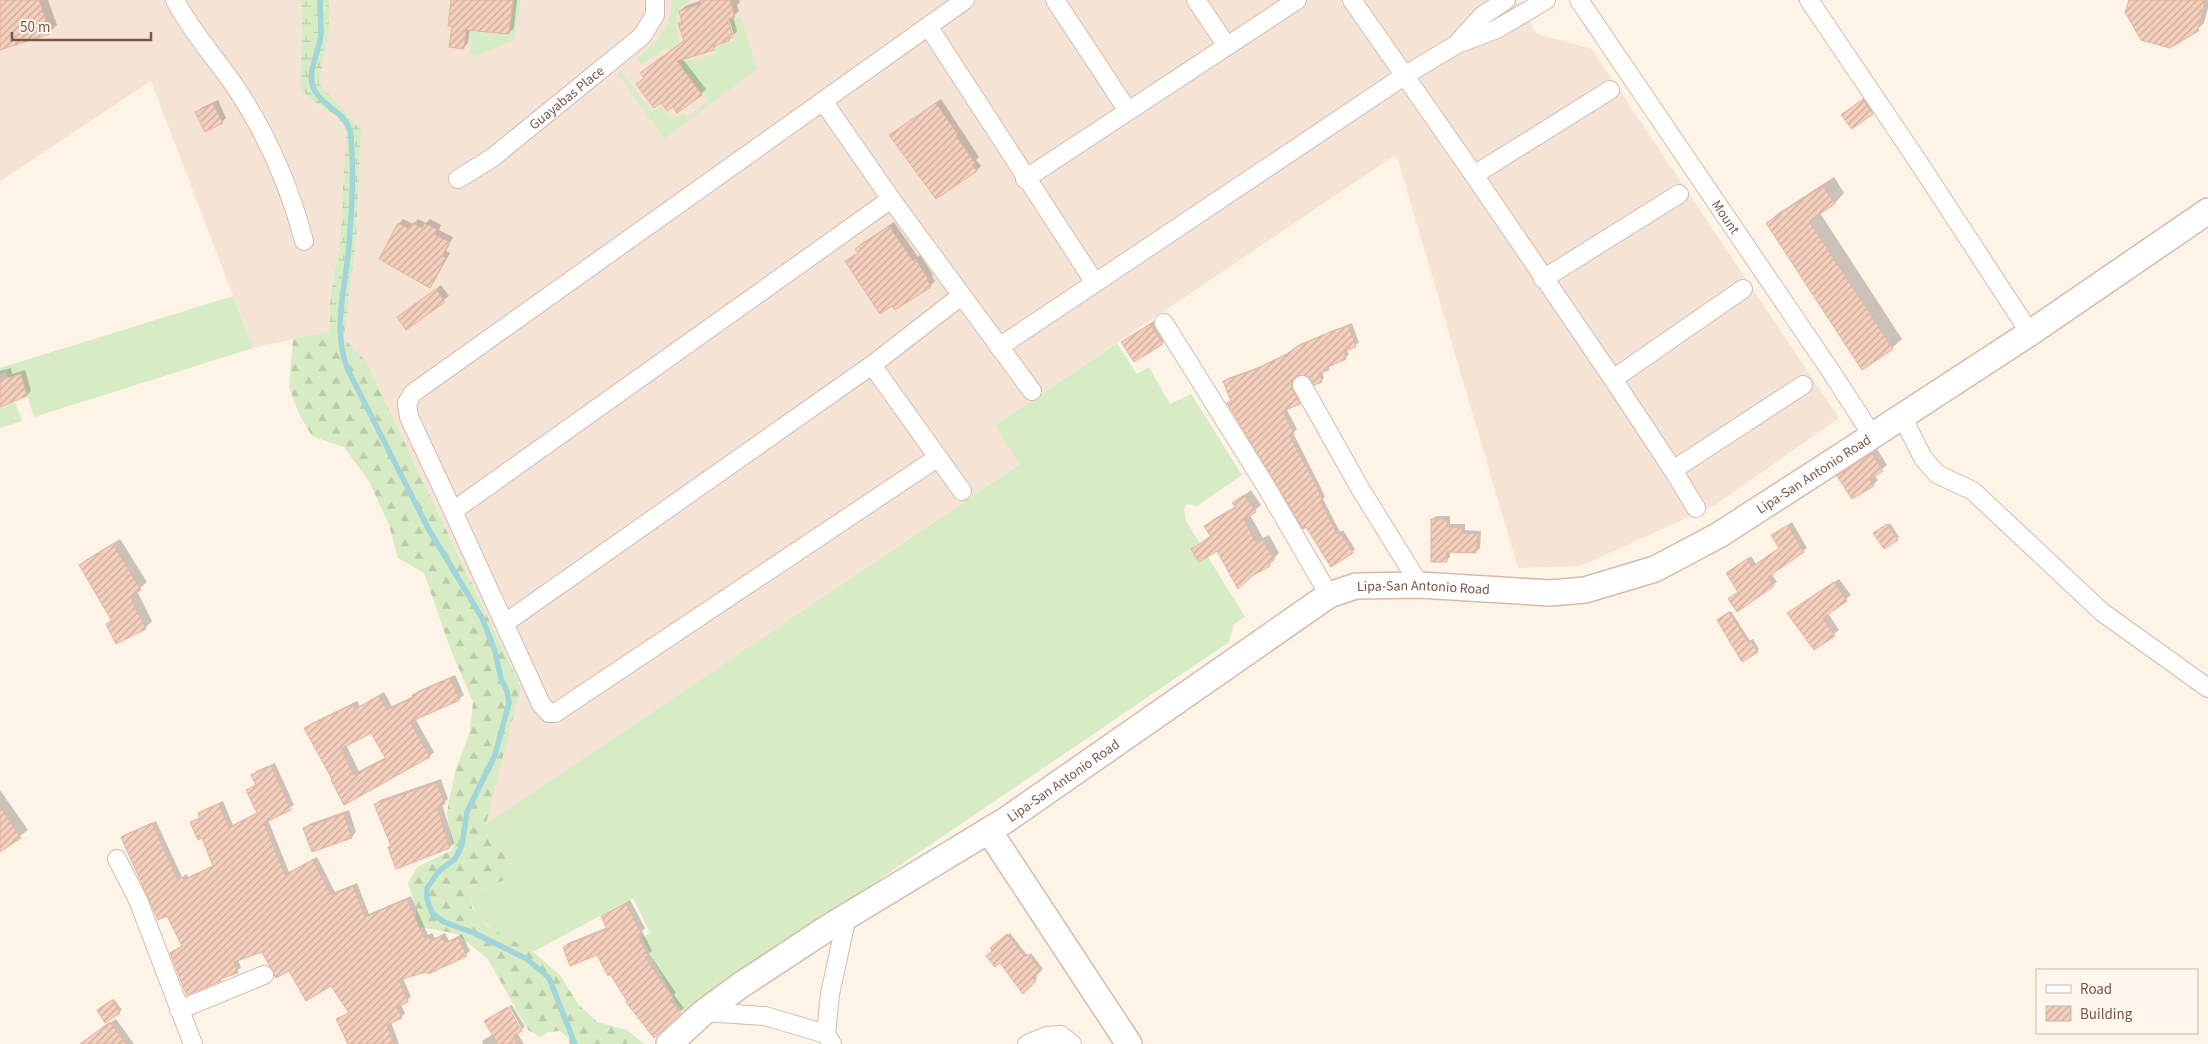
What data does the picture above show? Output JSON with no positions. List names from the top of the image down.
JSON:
{
  "streets": {
    "main road": ["Lipa-San Antonio Road"],
    "street": ["Guayabas Place", "Mount"]
  },
  "crossings": [
    ["Mount", "Lipa-San Antonio Road"]
  ],
  "legend": ["Road", "Building"],
  "scale_bar": "50 m"
}
